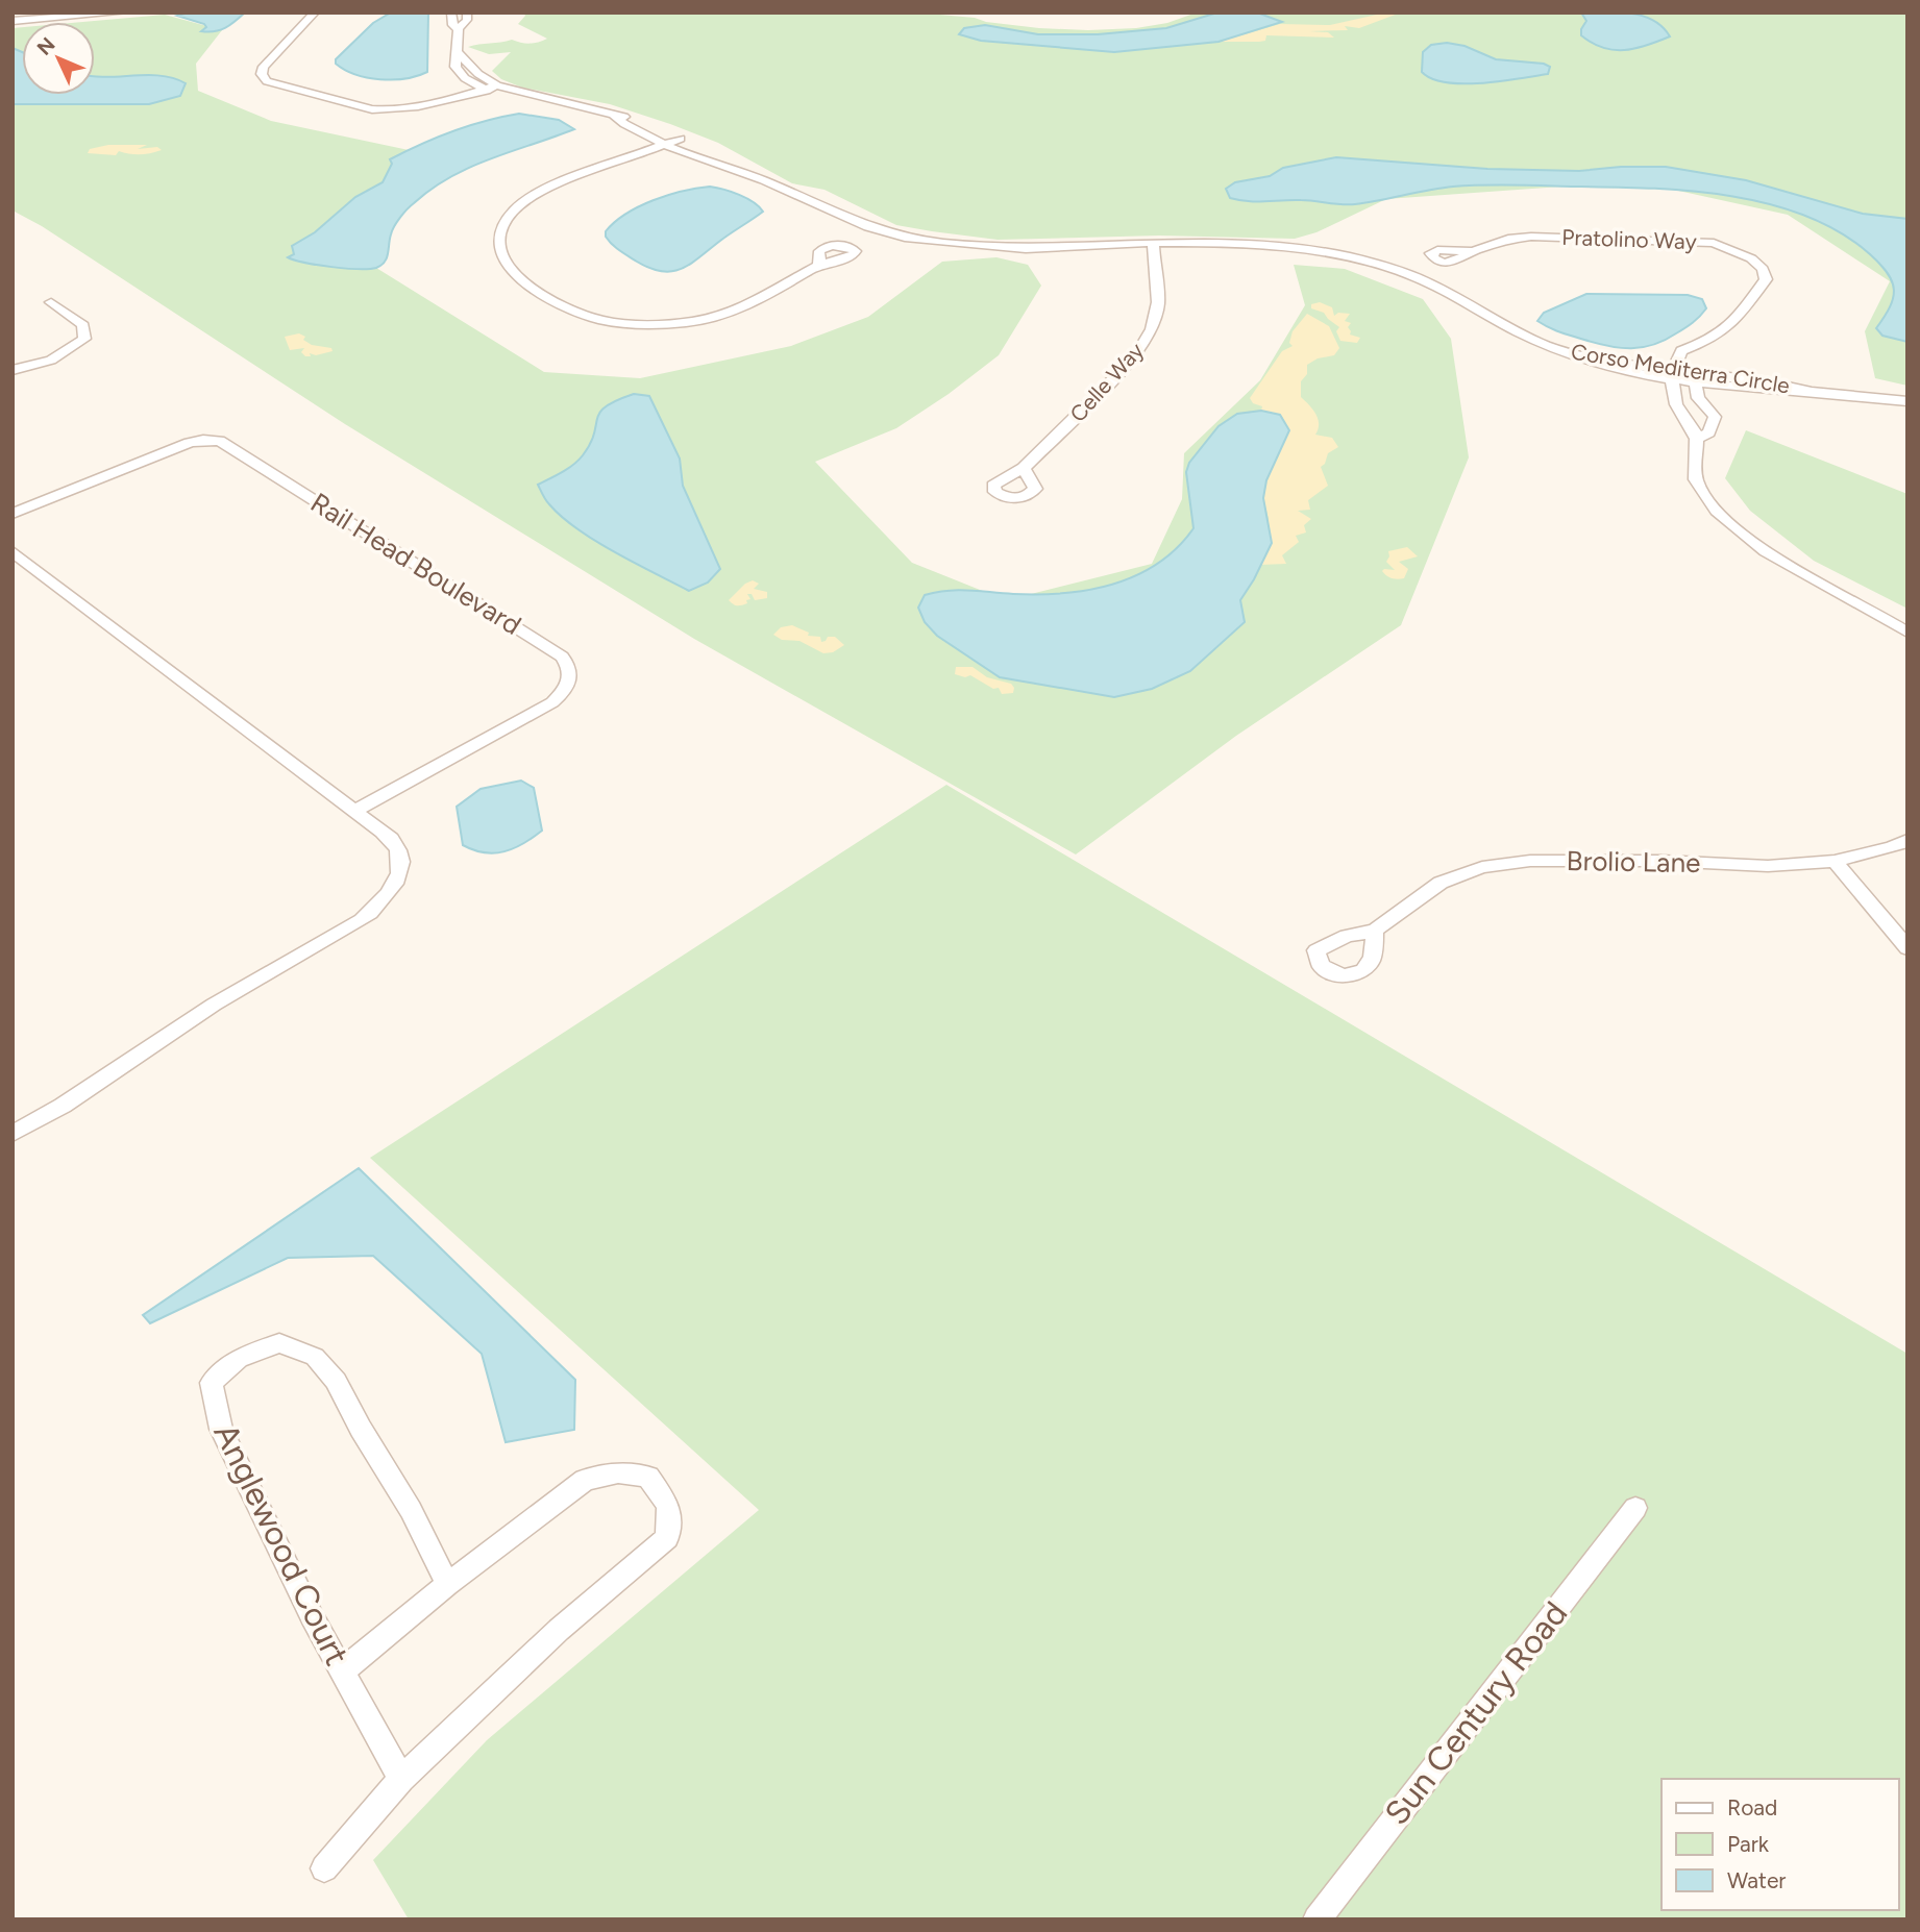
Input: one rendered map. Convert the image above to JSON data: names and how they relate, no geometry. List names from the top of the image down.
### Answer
{
  "streets": {
    "street": [
      "Pratolino Way",
      "Corso Mediterra Circle",
      "Celle Way",
      "Rail Head Boulevard",
      "Brolio Lane",
      "Anglewood Court",
      "Sun Century Road"
    ]
  },
  "crossings": [
    ["Pratolino Way", "Corso Mediterra Circle"],
    ["Corso Mediterra Circle", "Celle Way"]
  ],
  "legend": ["Road", "Park", "Water"],
  "north": "top left"
}
